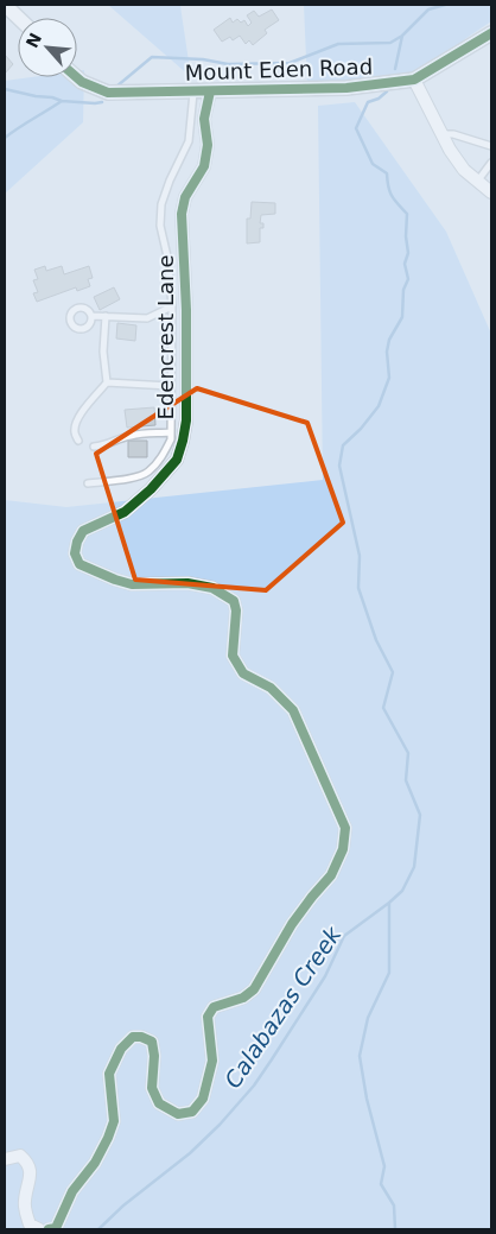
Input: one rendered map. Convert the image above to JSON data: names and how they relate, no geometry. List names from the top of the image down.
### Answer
{
  "streets": {
    "street": ["Mount Eden Road", "Edencrest Lane"]
  },
  "crossings": [
    ["Mount Eden Road", "Edencrest Lane"]
  ],
  "water": ["Calabazas Creek"],
  "north": "top left"
}
